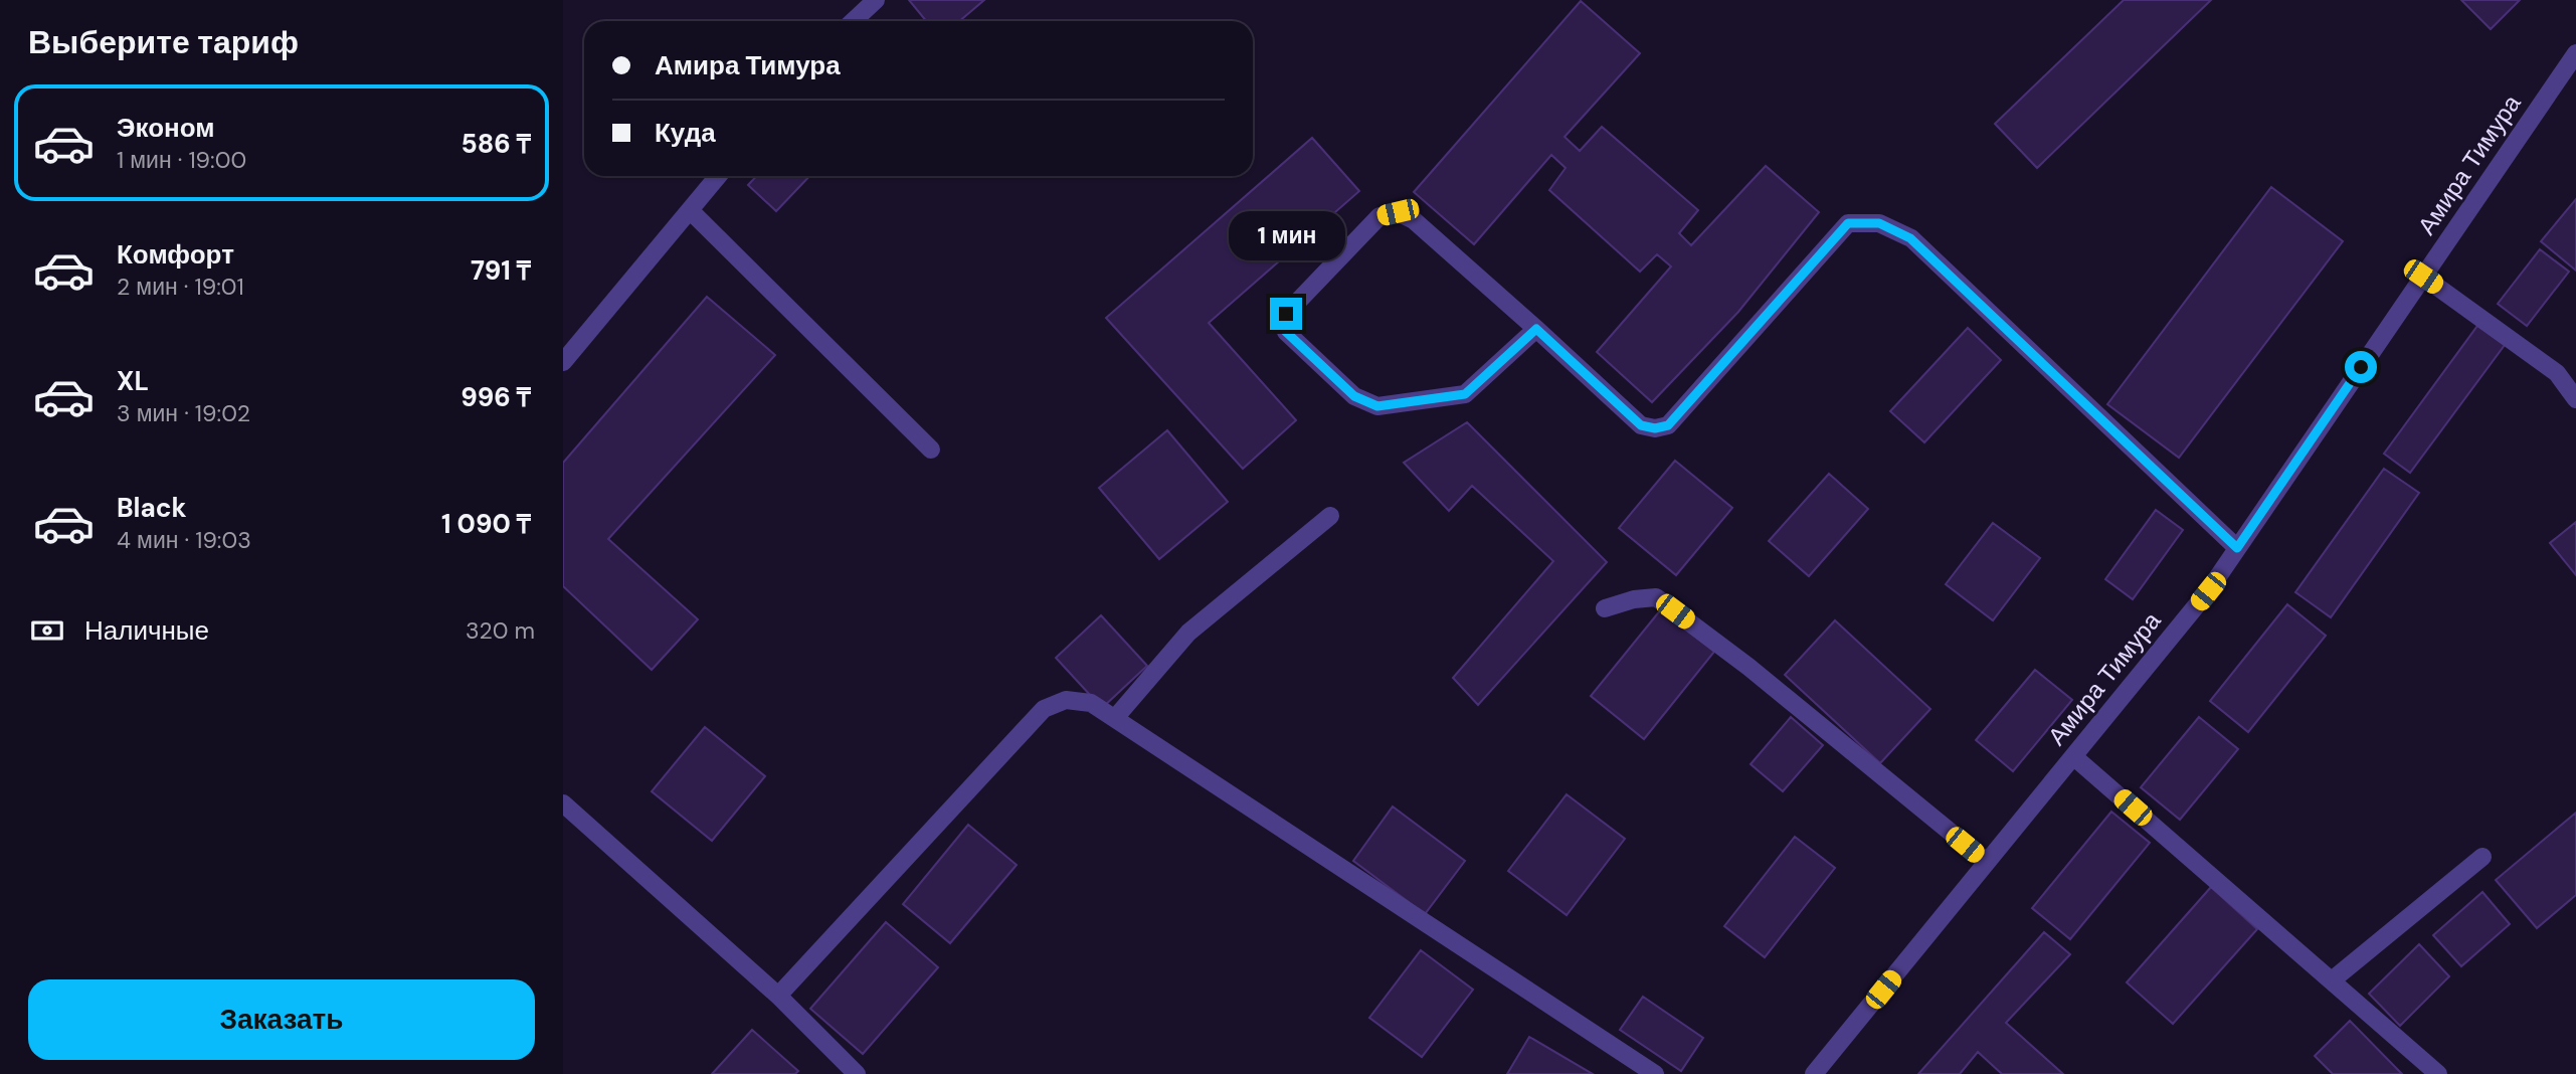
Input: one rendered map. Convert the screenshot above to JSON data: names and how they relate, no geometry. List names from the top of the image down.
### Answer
{
  "streets": {
    "street": ["Амира Тимура"]
  },
  "page": {
    "heading": "Выберите тариф",
    "banner": ["Амира Тимура", "Куда"],
    "list": [
      {
        "name": "Эконом",
        "note": "1 мин · 19:00",
        "value": "586 ₸"
      },
      {
        "name": "Комфорт",
        "note": "2 мин · 19:01",
        "value": "791 ₸"
      },
      {
        "name": "XL",
        "note": "3 мин · 19:02",
        "value": "996 ₸"
      },
      {
        "name": "Black",
        "note": "4 мин · 19:03",
        "value": "1 090 ₸"
      }
    ],
    "bubble": "1 мин",
    "pay": ["Наличные", "320 m"],
    "buttons": "Заказать"
  }
}
